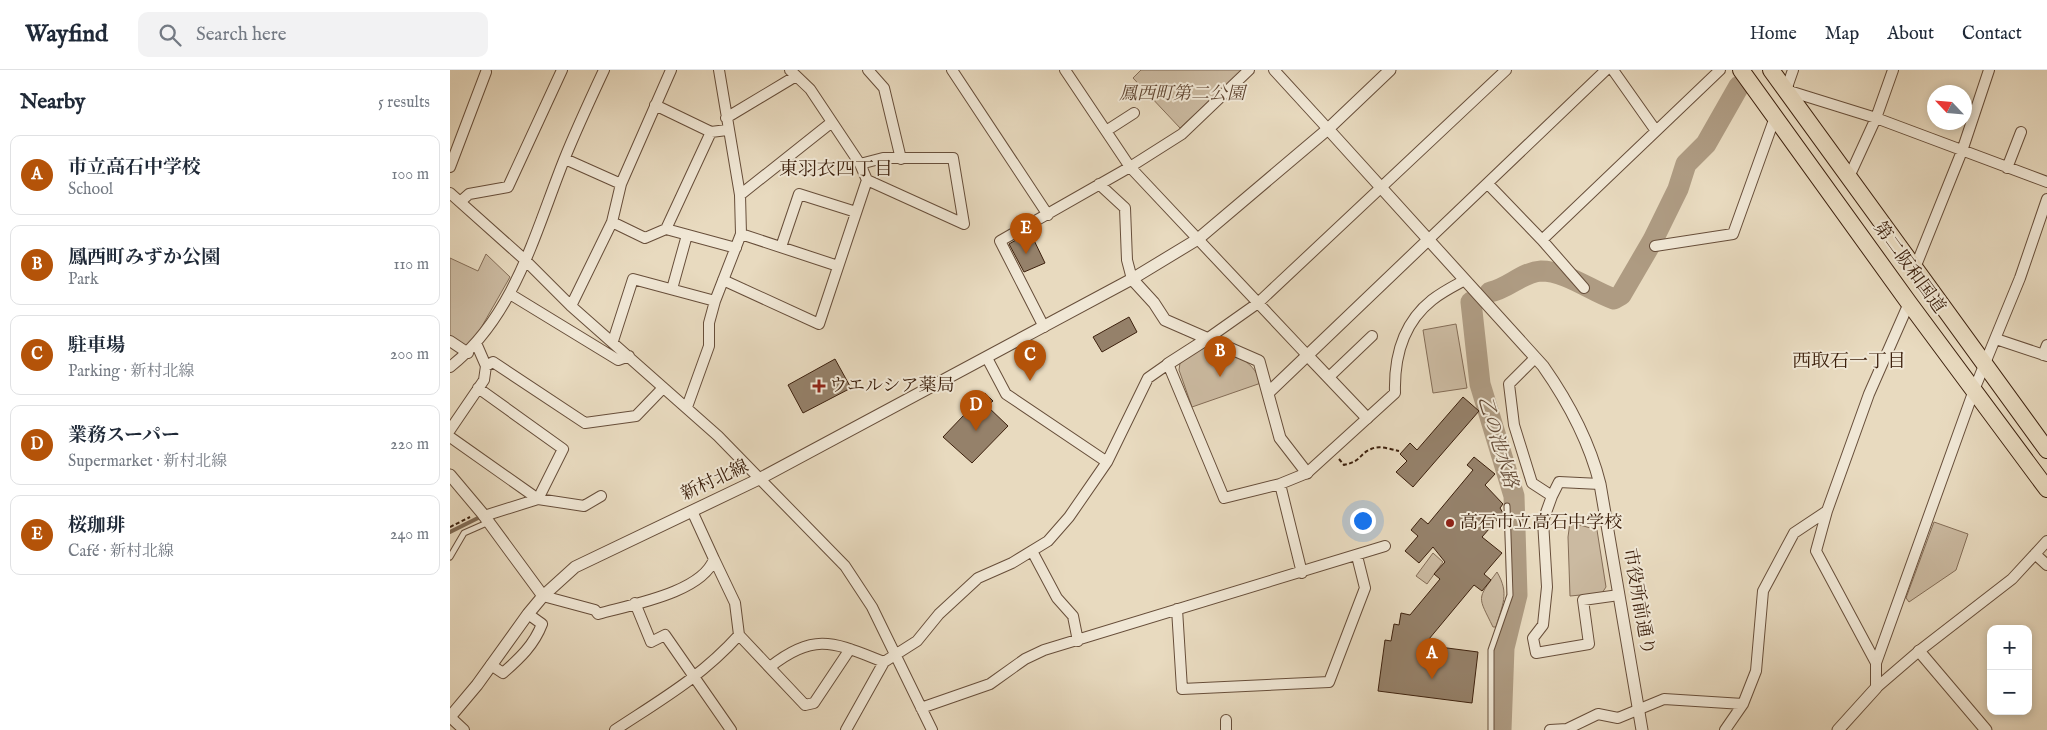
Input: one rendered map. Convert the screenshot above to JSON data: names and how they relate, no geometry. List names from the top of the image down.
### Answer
{
  "streets": {
    "highway": ["第二阪和国道"],
    "street": ["新村北線", "市役所前通り"]
  },
  "crossings": [
    ["新村北線", "市役所前通り"]
  ],
  "districts": ["東羽衣四丁目", "西取石一丁目"],
  "water": ["乙の池水路"],
  "parks": ["鳳西町第二公園"],
  "places": {
    "health": ["ウエルシア薬局"],
    "other": ["高石市立高石中学校"]
  },
  "north": "top left",
  "page": {
    "header": "Wayfind",
    "search": "Search here",
    "nav": [
      "Home",
      "Map",
      "About",
      "Contact"
    ],
    "heading": ["Nearby", "5 results"],
    "list": [
      {
        "mark": "A",
        "name": "市立高石中学校",
        "note": "School",
        "value": "100 m"
      },
      {
        "mark": "B",
        "name": "鳳西町みずか公園",
        "note": "Park",
        "value": "110 m"
      },
      {
        "mark": "C",
        "name": "駐車場",
        "note": "Parking · 新村北線",
        "value": "200 m"
      },
      {
        "mark": "D",
        "name": "業務スーパー",
        "note": "Supermarket · 新村北線",
        "value": "220 m"
      },
      {
        "mark": "E",
        "name": "桜珈琲",
        "note": "Café · 新村北線",
        "value": "240 m"
      }
    ],
    "pins": [
      "E",
      "B",
      "C",
      "D",
      "A"
    ],
    "map_buttons": ["+", "−"]
  }
}
